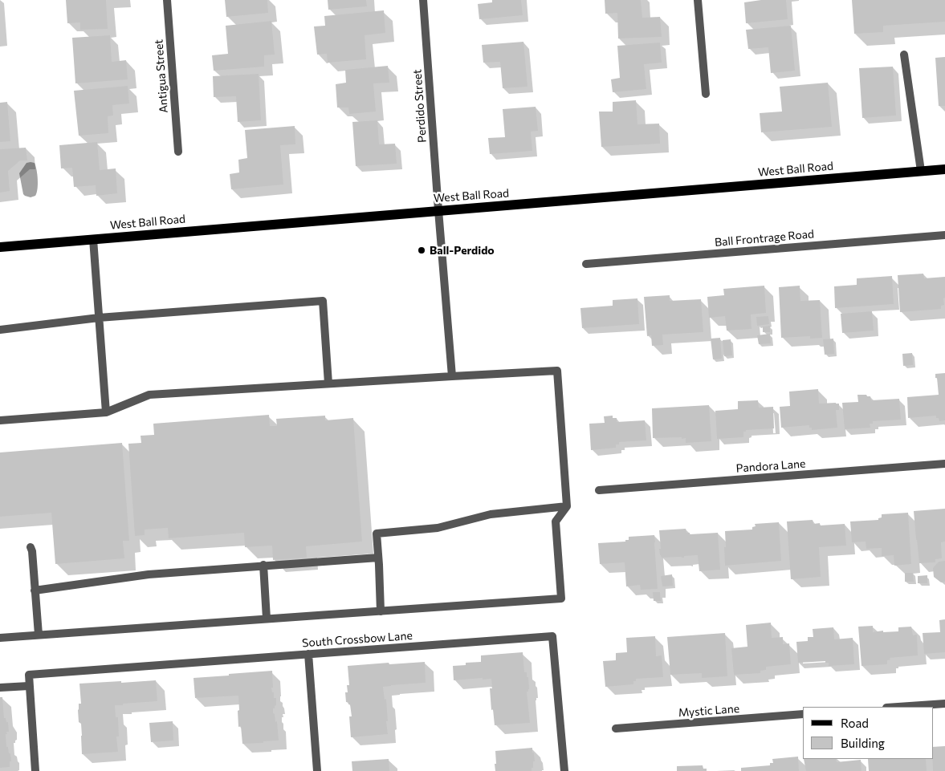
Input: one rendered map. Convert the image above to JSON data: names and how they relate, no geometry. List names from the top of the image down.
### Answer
{
  "streets": {
    "main road": ["West Ball Road"],
    "street": [
      "Antigua Street",
      "Perdido Street",
      "Ball Frontrage Road",
      "Pandora Lane",
      "South Crossbow Lane",
      "Mystic Lane"
    ]
  },
  "crossings": [
    ["Perdido Street", "West Ball Road"]
  ],
  "places": ["Ball-Perdido"],
  "legend": ["Road", "Building"]
}
